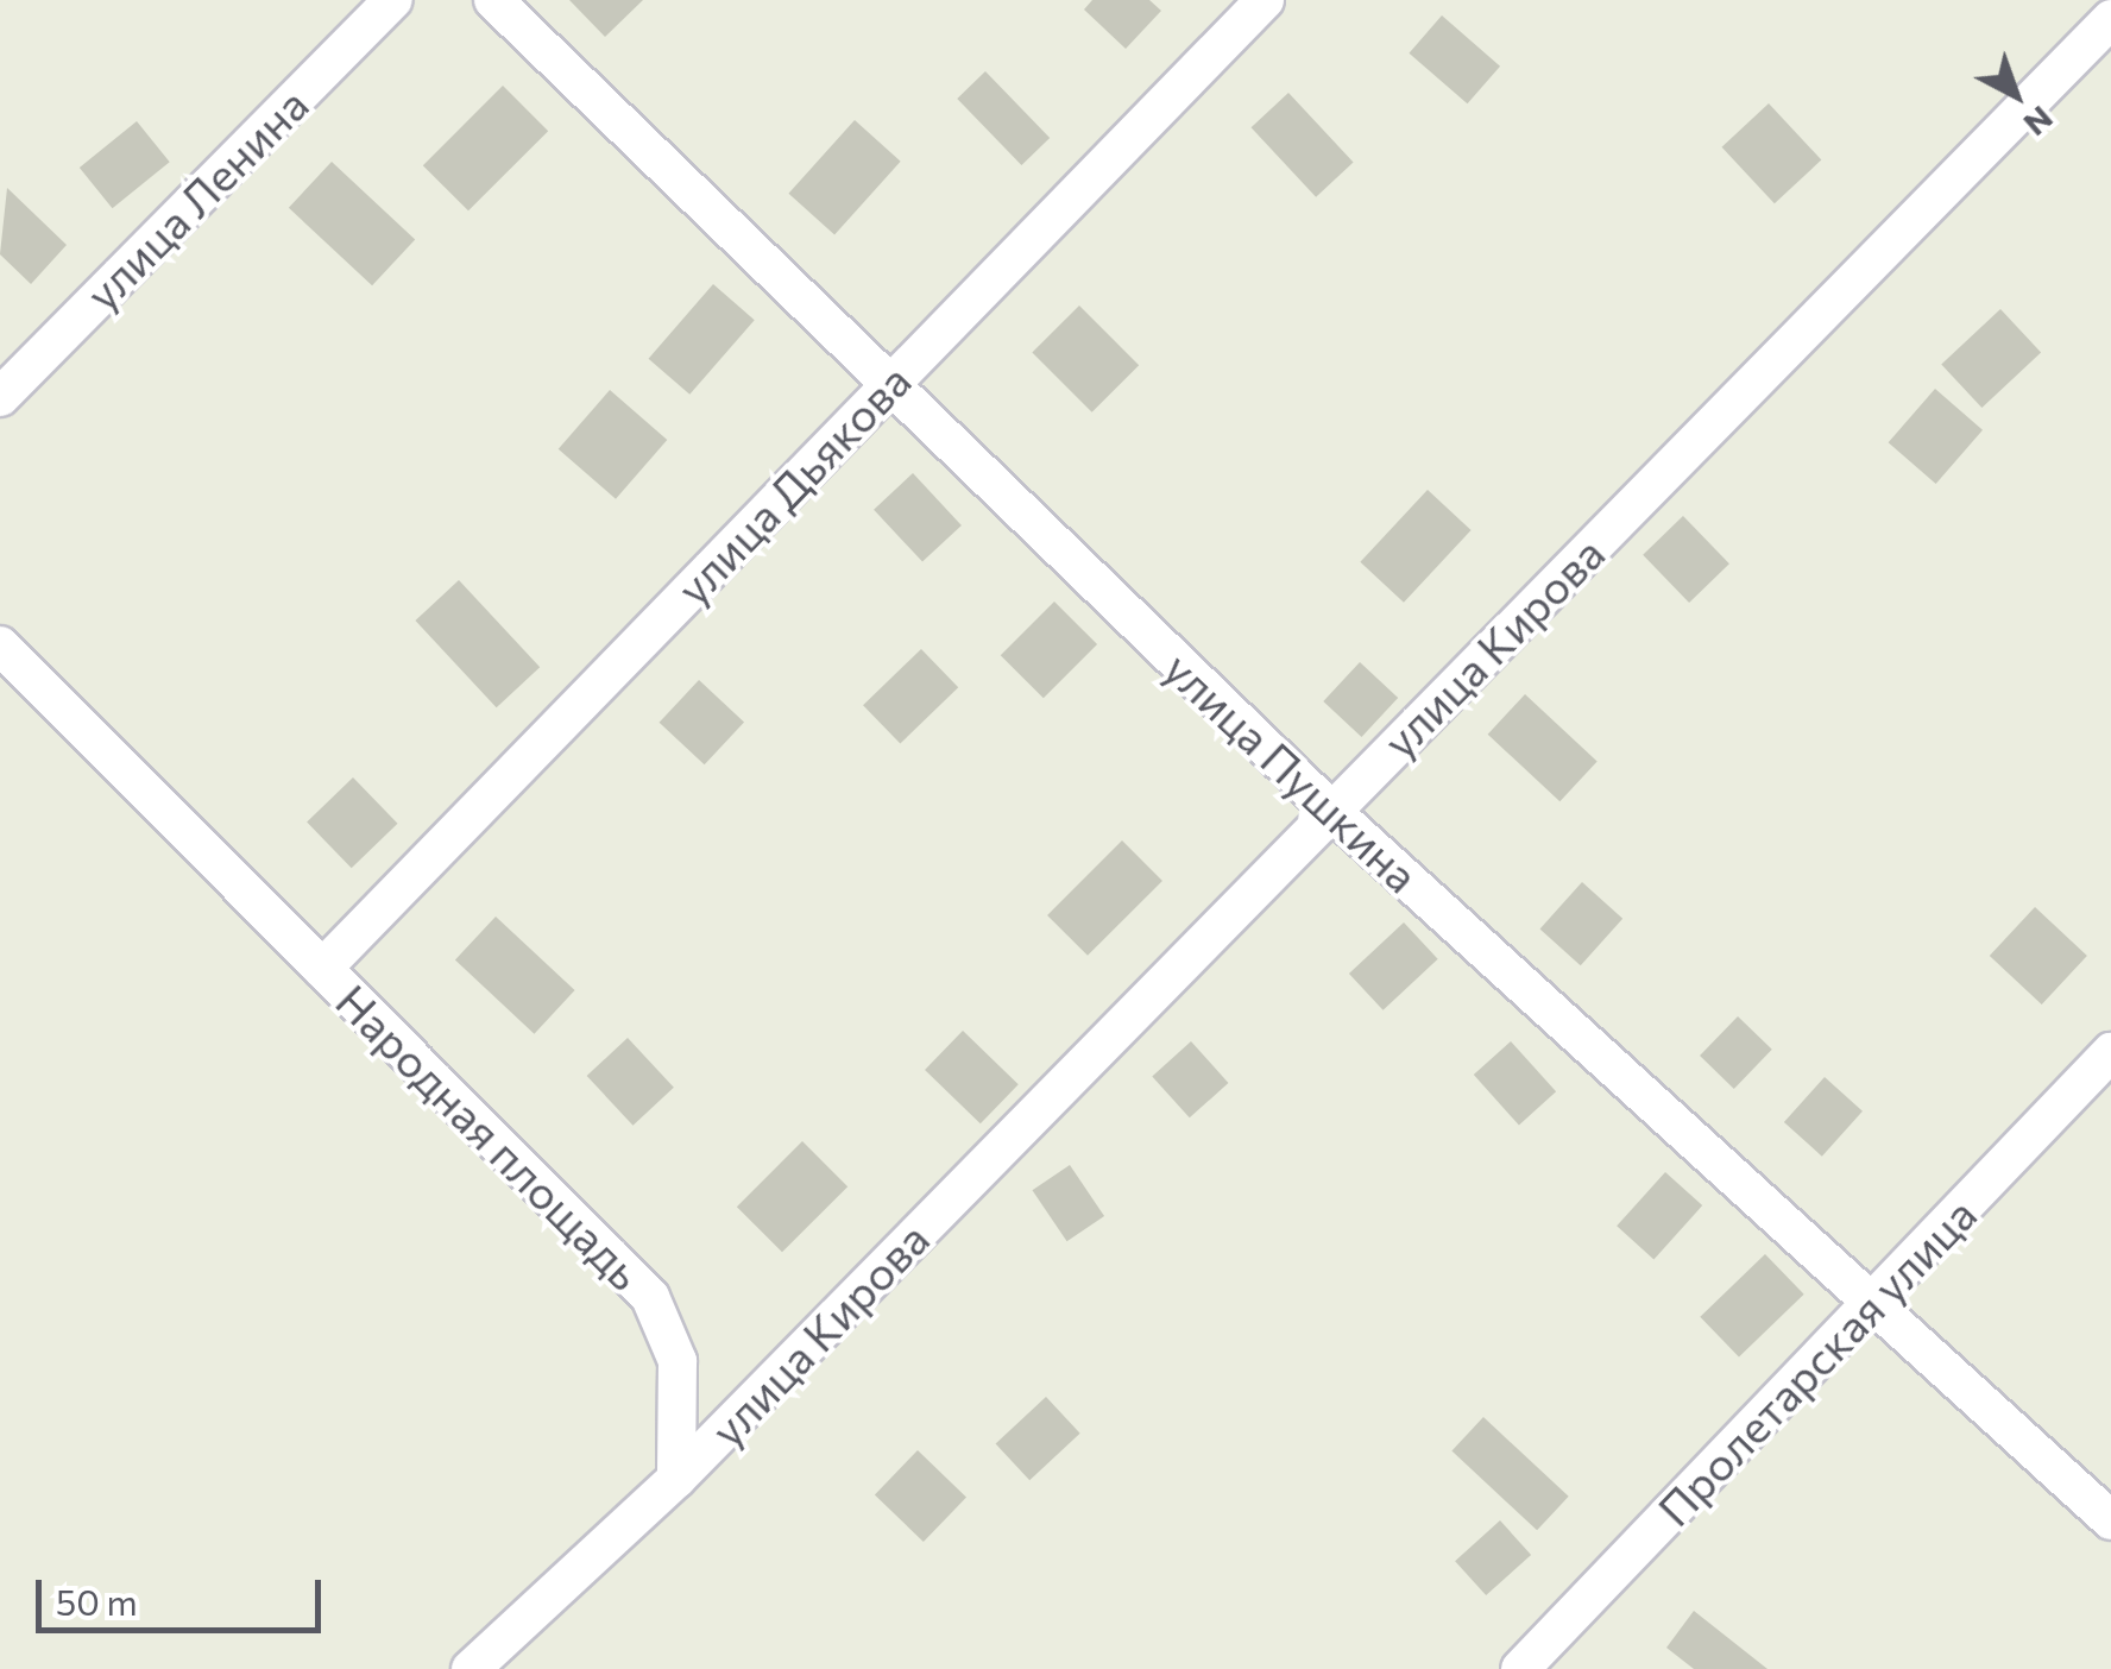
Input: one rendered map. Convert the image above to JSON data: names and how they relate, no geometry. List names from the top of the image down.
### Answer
{
  "streets": {
    "street": [
      "улица Ленина",
      "улица Дьякова",
      "улица Кирова",
      "улица Пушкина",
      "Народная площадь",
      "Пролетарская улица"
    ]
  },
  "crossings": [
    ["улица Дьякова", "улица Пушкина"],
    ["улица Дьякова", "Народная площадь"],
    ["улица Кирова", "улица Пушкина"],
    ["улица Кирова", "Народная площадь"],
    ["улица Пушкина", "Пролетарская улица"]
  ],
  "scale_bar": "50 m",
  "north": "bottom right"
}
